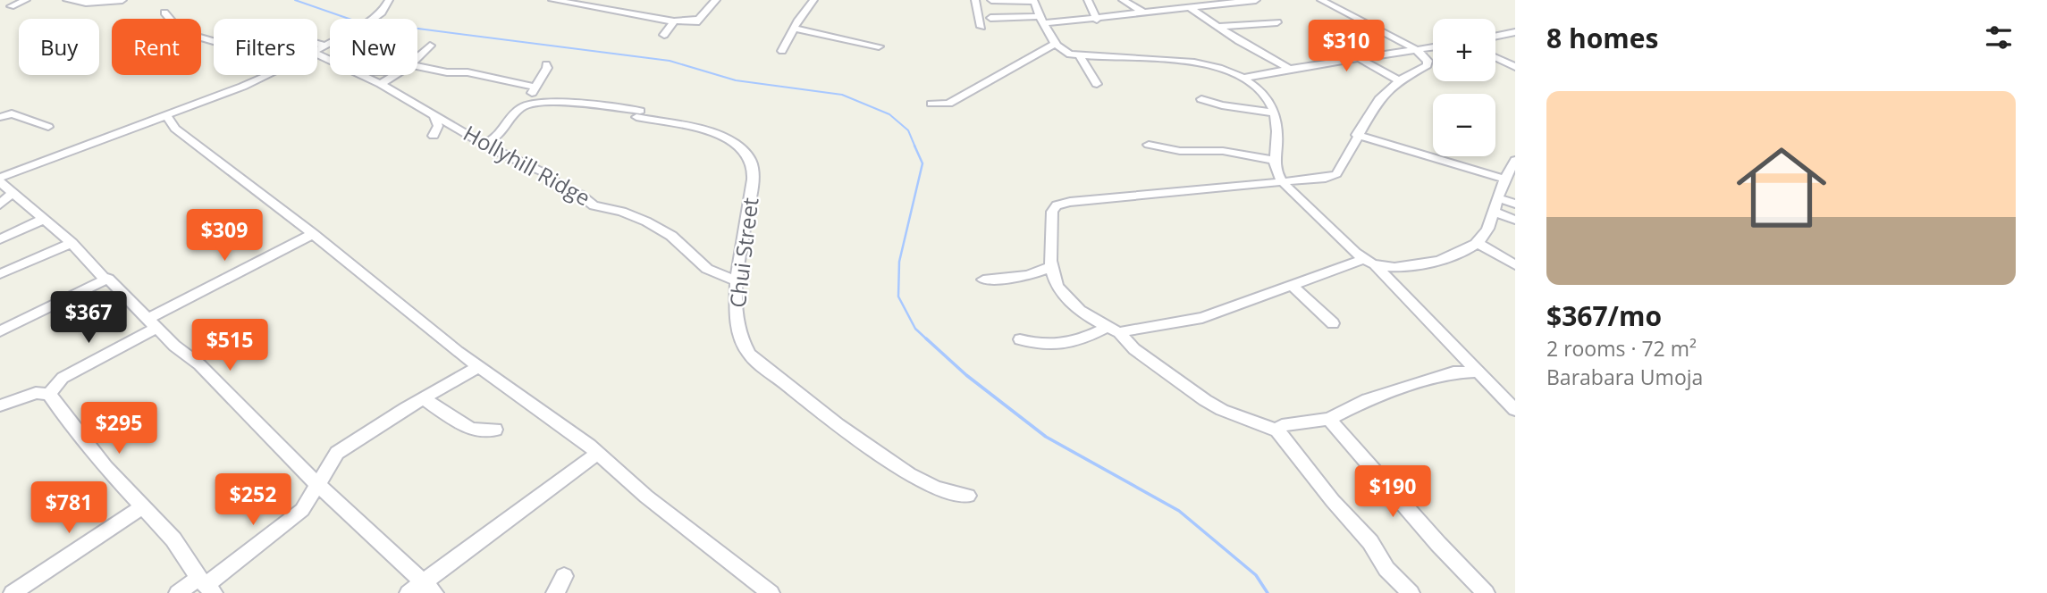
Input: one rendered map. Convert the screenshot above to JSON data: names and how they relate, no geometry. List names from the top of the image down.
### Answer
{
  "streets": {
    "street": ["Hollyhill Ridge", "Chui Street"]
  },
  "crossings": [
    ["Hollyhill Ridge", "Chui Street"]
  ],
  "page": {
    "heading": "8 homes",
    "map_buttons": ["+", "−"],
    "chip": [
      "Buy",
      "Rent",
      "Filters",
      "New"
    ],
    "price": [
      "$310",
      "$309",
      "$367",
      "$515",
      "$295",
      "$190",
      "$252",
      "$781"
    ],
    "list": [
      {
        "name": "$367/mo",
        "note": "2 rooms · 72 m² · Barabara Umoja"
      }
    ]
  }
}
